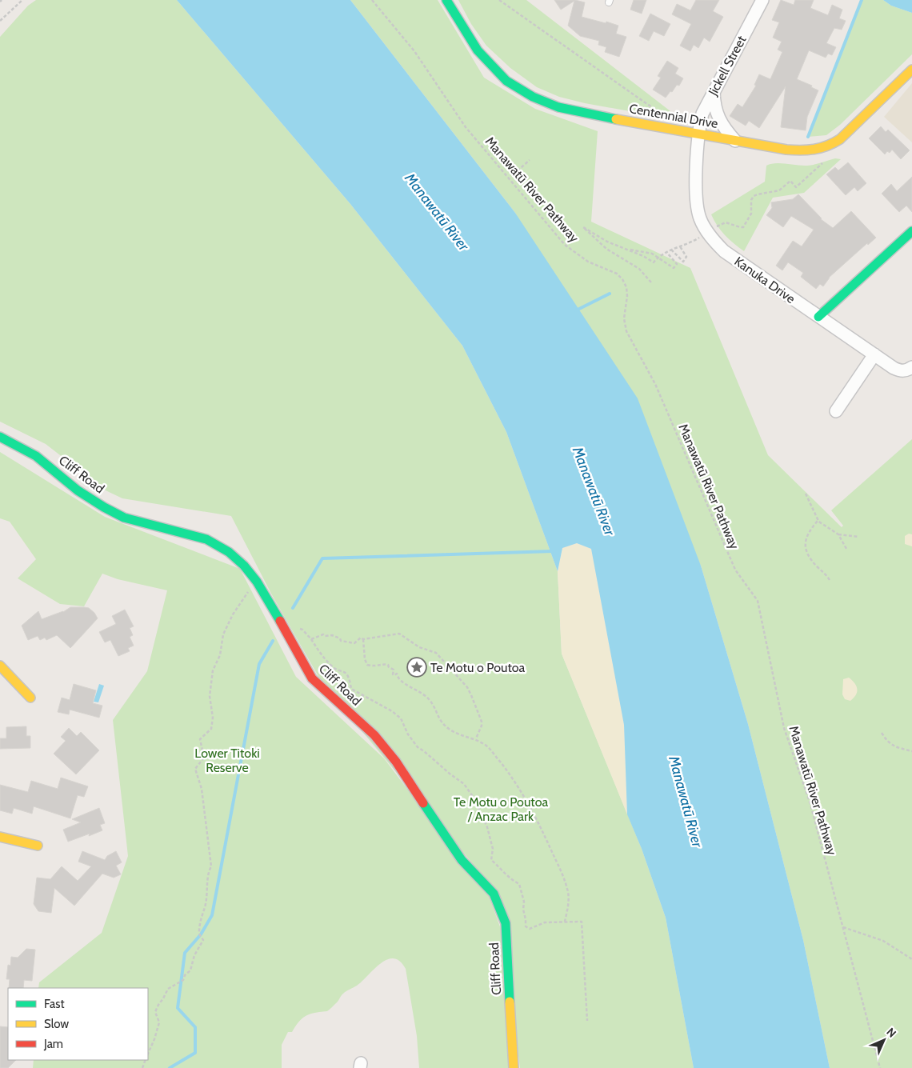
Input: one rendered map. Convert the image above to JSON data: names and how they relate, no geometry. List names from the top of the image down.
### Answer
{
  "streets": {
    "street": [
      "Jickell Street",
      "Centennial Drive",
      "Kanuka Drive",
      "Cliff Road"
    ],
    "path": ["Manawatū River Pathway"]
  },
  "crossings": [
    ["Jickell Street", "Centennial Drive"],
    ["Jickell Street", "Kanuka Drive"],
    ["Centennial Drive", "Kanuka Drive"]
  ],
  "water": ["Manawatū River"],
  "parks": ["Lower Titoki Reserve", "Te Motu o Poutoa / Anzac Park"],
  "places": {
    "place": ["Te Motu o Poutoa"]
  },
  "legend": ["Fast", "Slow", "Jam"],
  "north": "top right"
}
